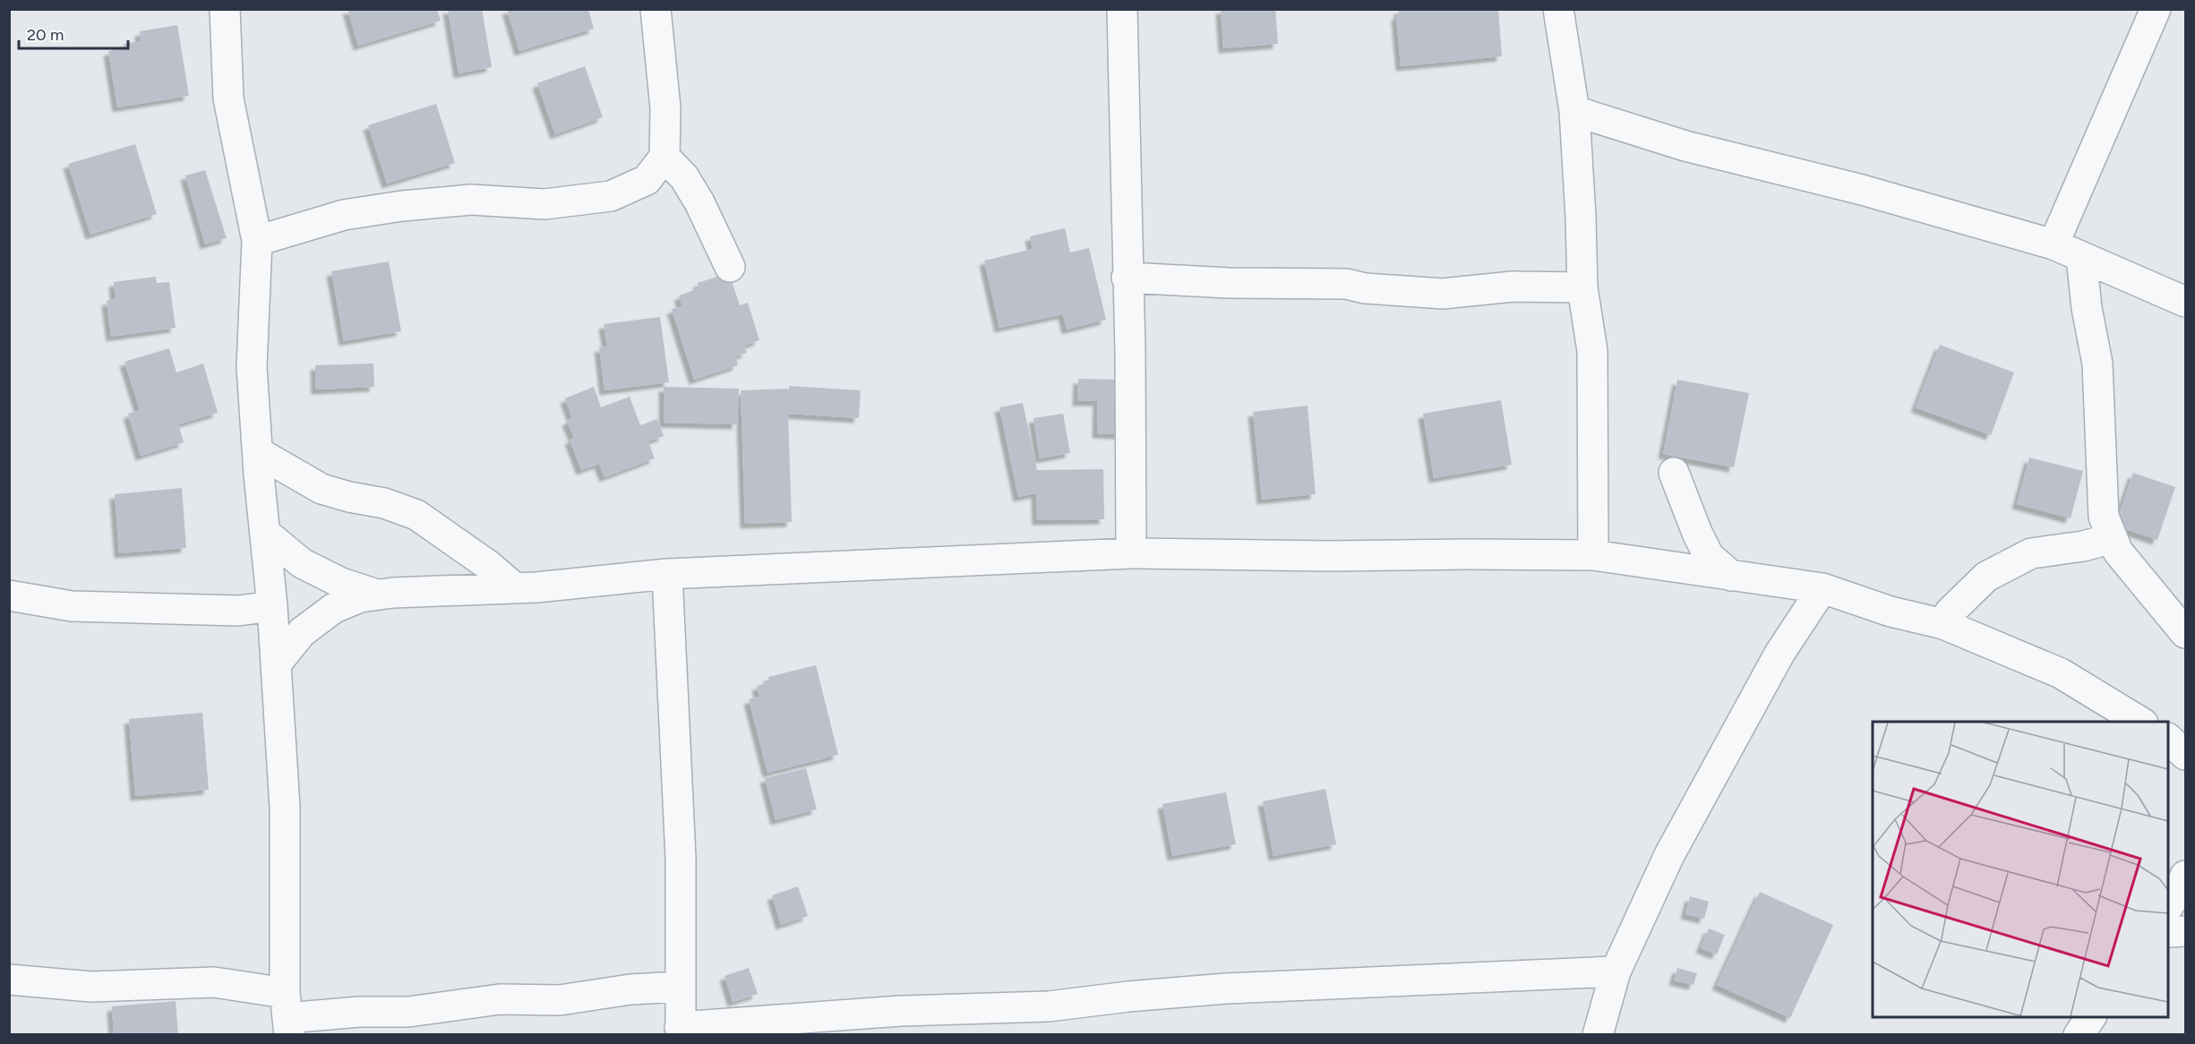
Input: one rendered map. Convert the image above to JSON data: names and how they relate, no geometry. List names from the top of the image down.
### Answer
{
  "scale_bar": "20 m"
}
